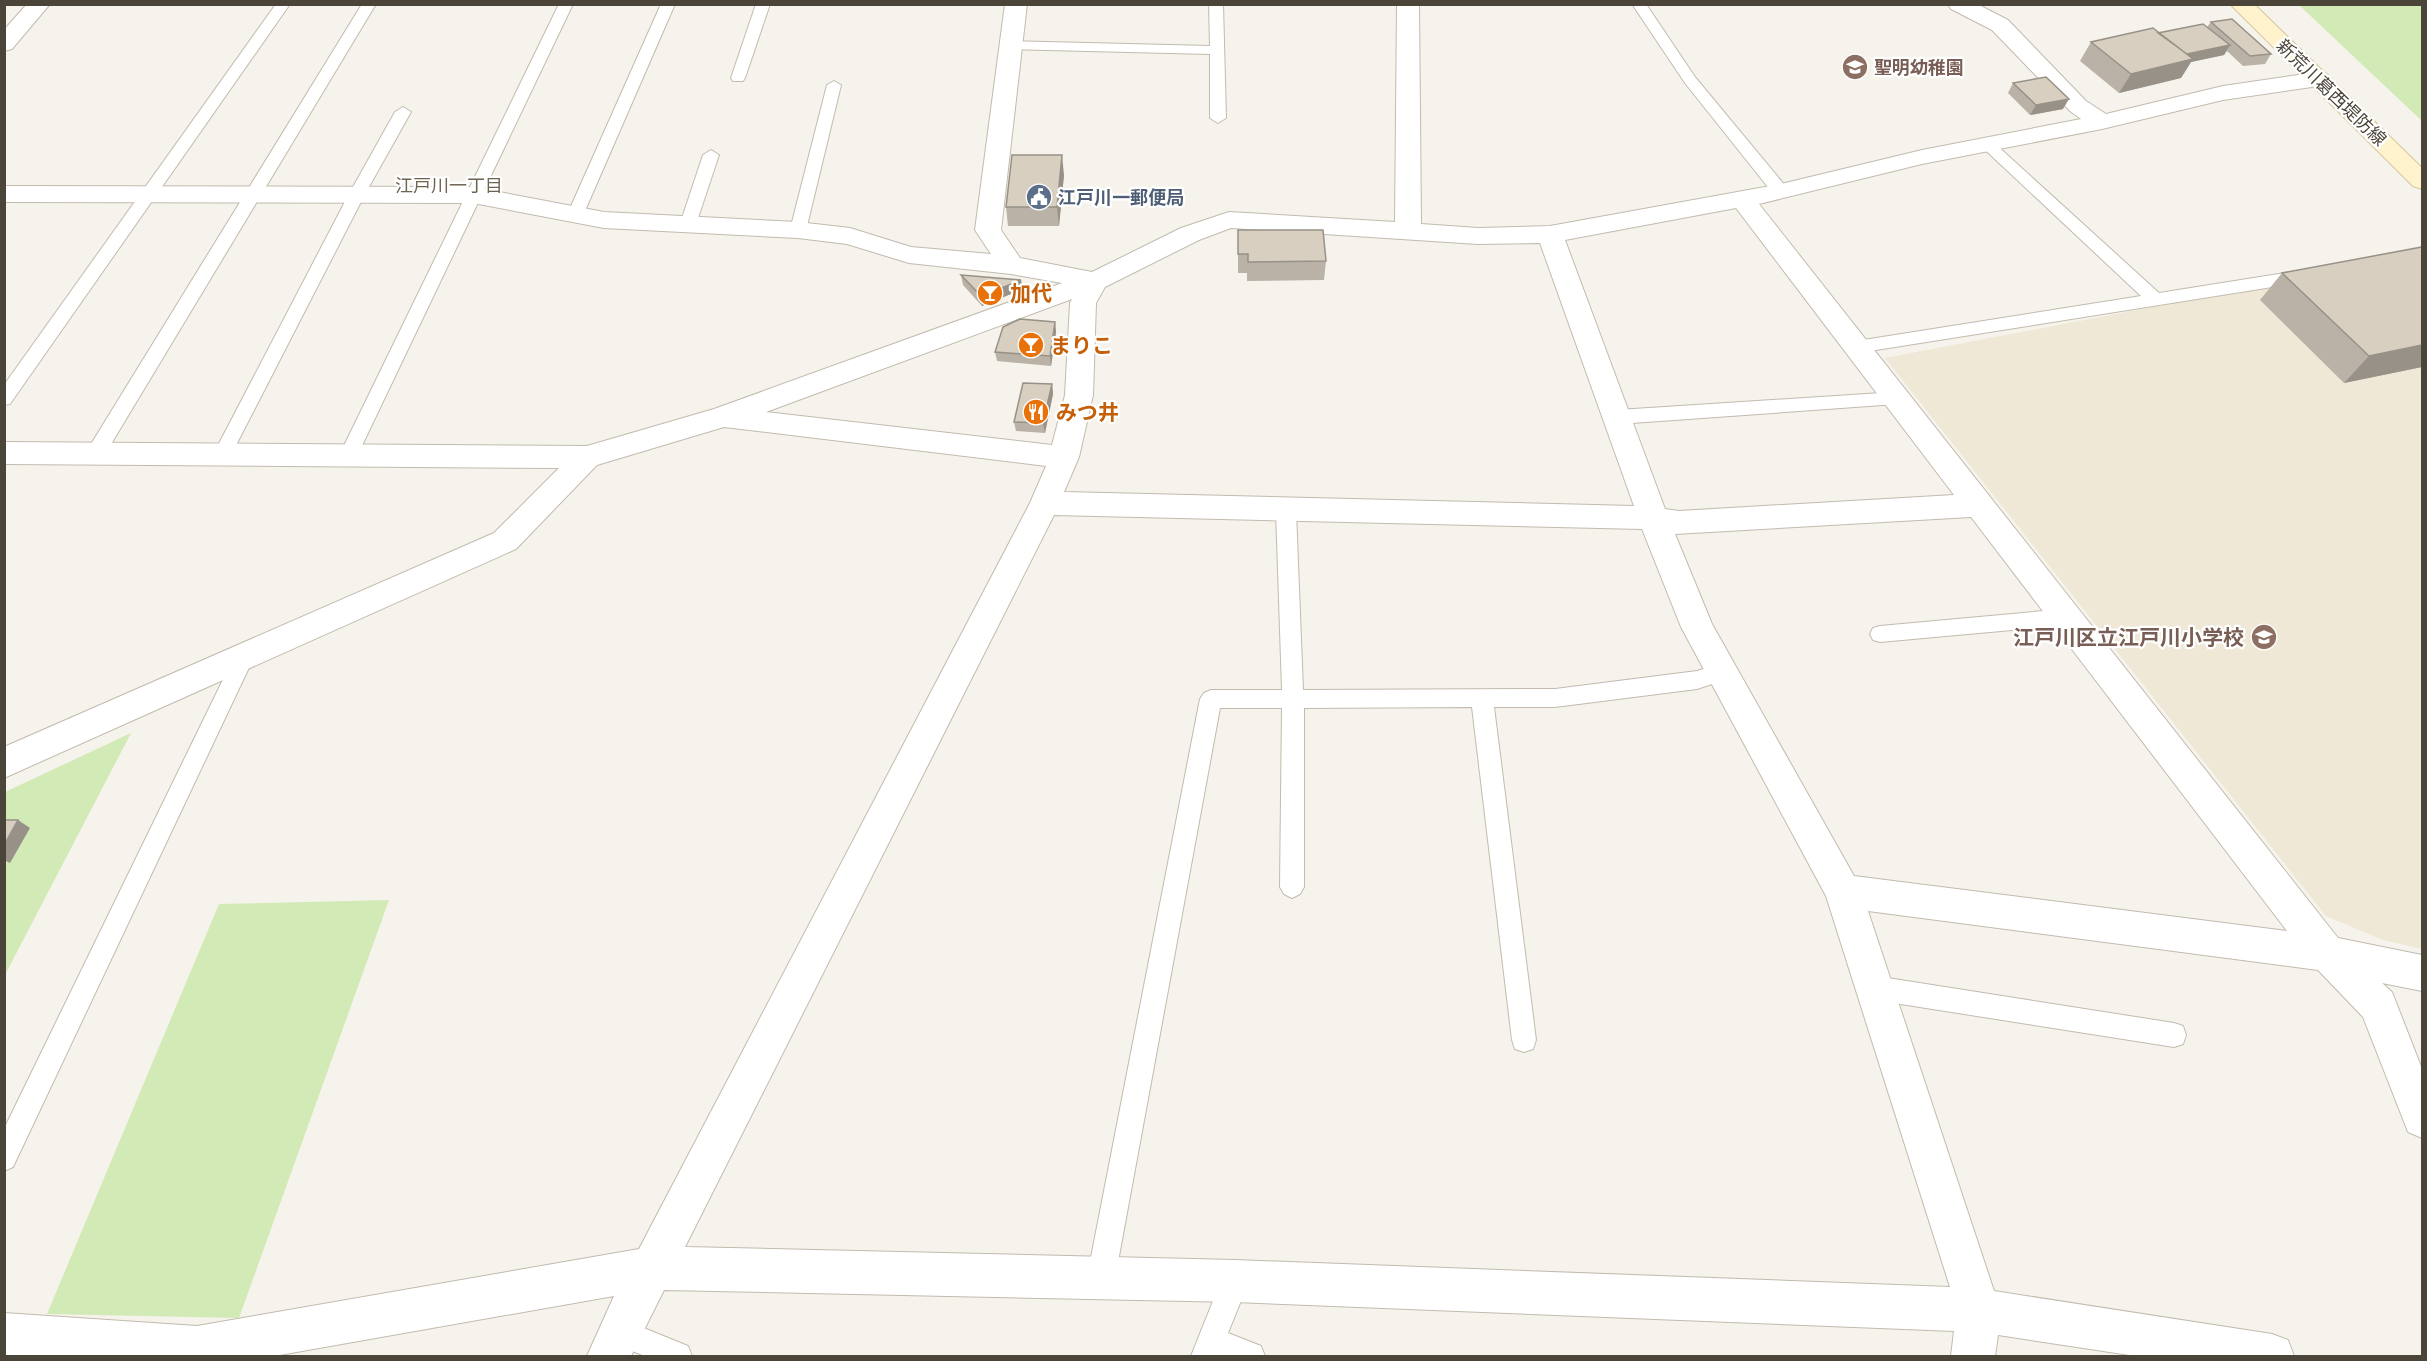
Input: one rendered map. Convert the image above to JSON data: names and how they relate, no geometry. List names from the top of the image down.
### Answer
{
  "streets": {
    "main road": ["新荒川葛西堤防線"]
  },
  "districts": ["江戸川一丁目"],
  "places": {
    "school or university": ["聖明幼稚園", "江戸川区立江戸川小学校"],
    "public building": ["江戸川一郵便局"],
    "bar": ["加代", "まりこ"],
    "restaurant": ["みつ井"]
  }
}
